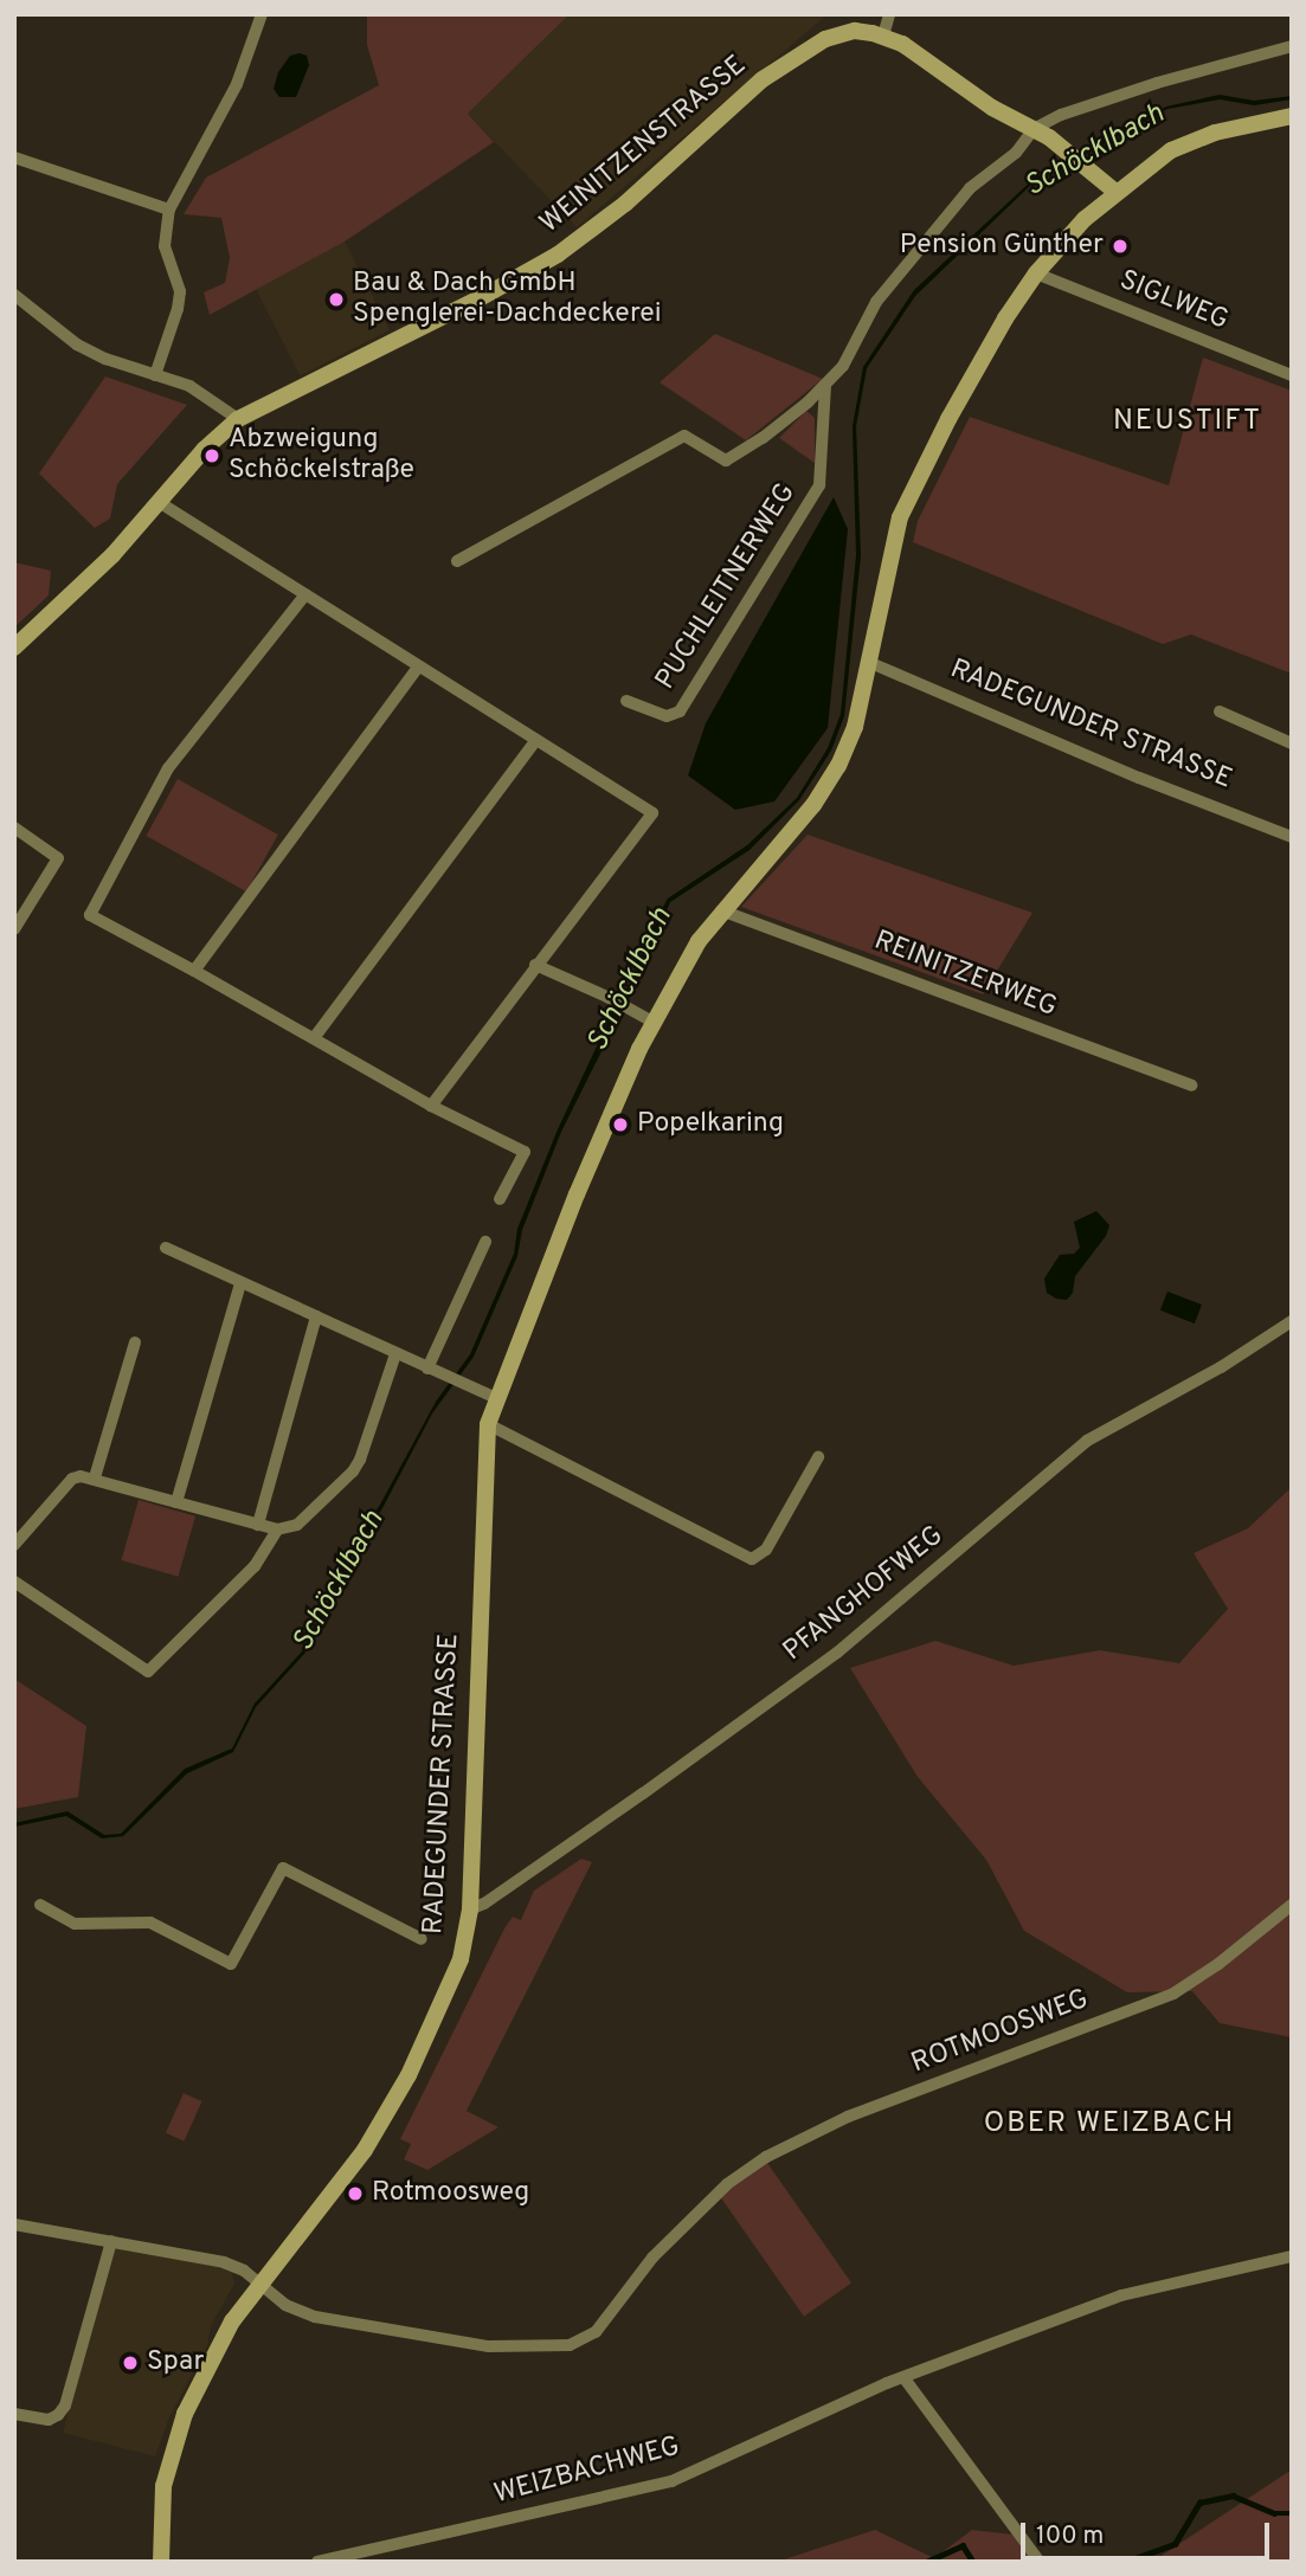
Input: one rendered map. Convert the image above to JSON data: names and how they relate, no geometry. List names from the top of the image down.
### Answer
{
  "streets": {
    "main road": ["WEINITZENSTRASSE", "RADEGUNDER STRASSE"],
    "street": [
      "SIGLWEG",
      "PUCHLEITNERWEG",
      "REINITZERWEG",
      "PFANGHOFWEG",
      "ROTMOOSWEG",
      "WEIZBACHWEG"
    ]
  },
  "crossings": [
    ["WEINITZENSTRASSE", "RADEGUNDER STRASSE"],
    ["SIGLWEG", "RADEGUNDER STRASSE"],
    ["RADEGUNDER STRASSE", "REINITZERWEG"],
    ["RADEGUNDER STRASSE", "PFANGHOFWEG"],
    ["RADEGUNDER STRASSE", "ROTMOOSWEG"]
  ],
  "districts": ["NEUSTIFT", "OBER WEIZBACH"],
  "water": ["Schöcklbach"],
  "places": [
    "Pension Günther",
    "Bau & Dach GmbH Spenglerei-Dachdeckerei",
    "Abzweigung Schöckelstraße",
    "Popelkaring",
    "Rotmoosweg",
    "Spar"
  ],
  "scale_bar": "100 m"
}
